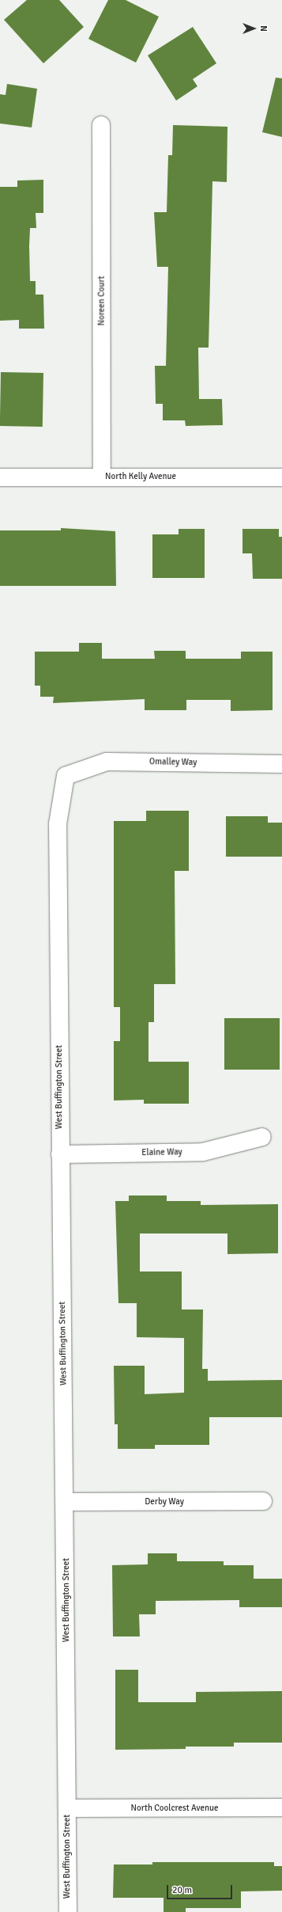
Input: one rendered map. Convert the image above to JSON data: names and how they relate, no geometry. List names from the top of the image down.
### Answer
{
  "streets": {
    "street": [
      "Noreen Court",
      "North Kelly Avenue",
      "Omalley Way",
      "West Buffington Street",
      "Elaine Way",
      "Derby Way",
      "North Coolcrest Avenue"
    ]
  },
  "crossings": [
    ["Noreen Court", "North Kelly Avenue"],
    ["Omalley Way", "West Buffington Street"],
    ["West Buffington Street", "Elaine Way"],
    ["West Buffington Street", "Derby Way"],
    ["West Buffington Street", "North Coolcrest Avenue"]
  ],
  "scale_bar": "20 m",
  "north": "right"
}
